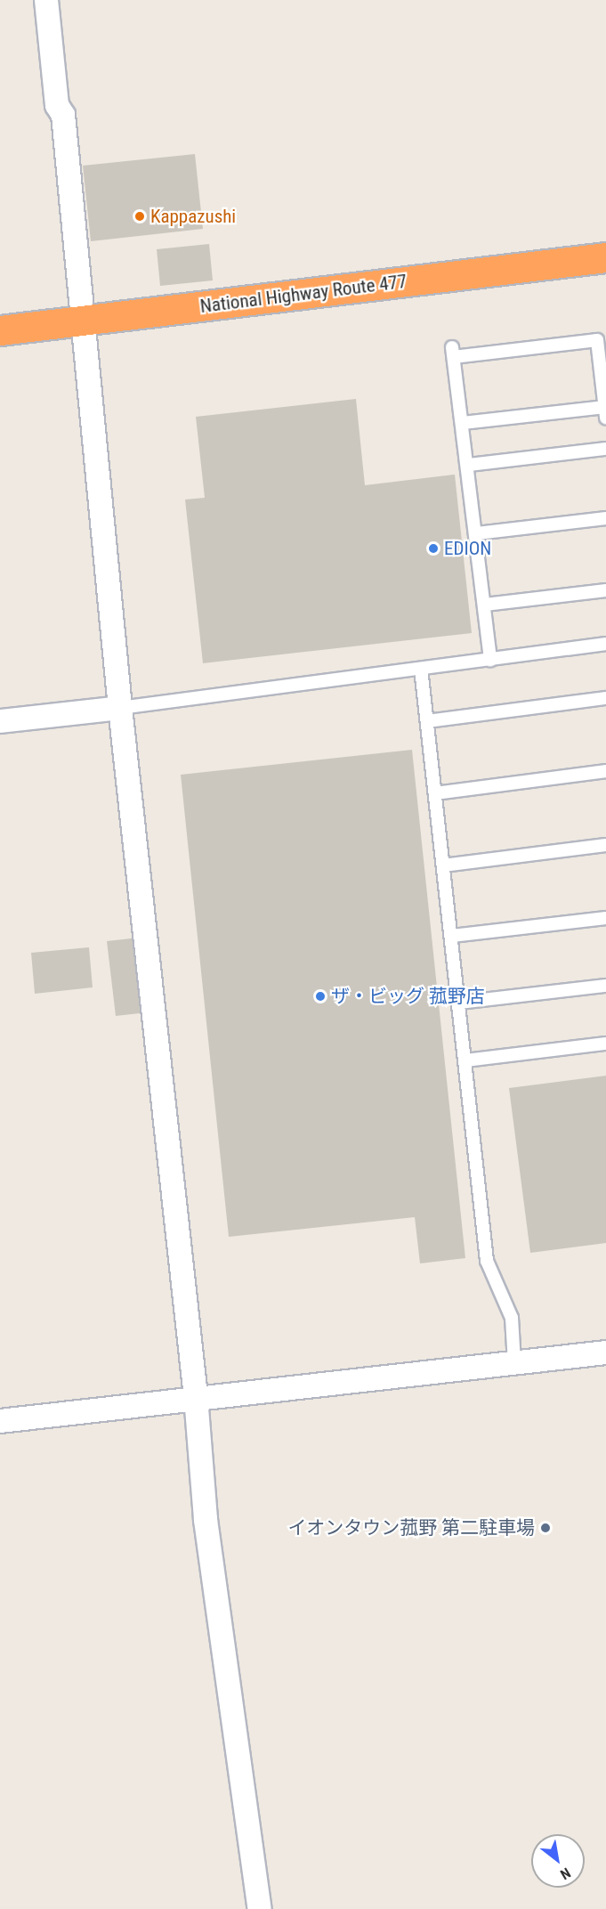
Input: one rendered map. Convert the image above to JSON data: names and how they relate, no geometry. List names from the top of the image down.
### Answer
{
  "streets": {
    "highway": ["National Highway Route 477"]
  },
  "places": [
    "Kappazushi",
    "EDION",
    "ザ・ビッグ 菰野店",
    "イオンタウン菰野 第二駐車場"
  ],
  "north": "bottom right"
}
